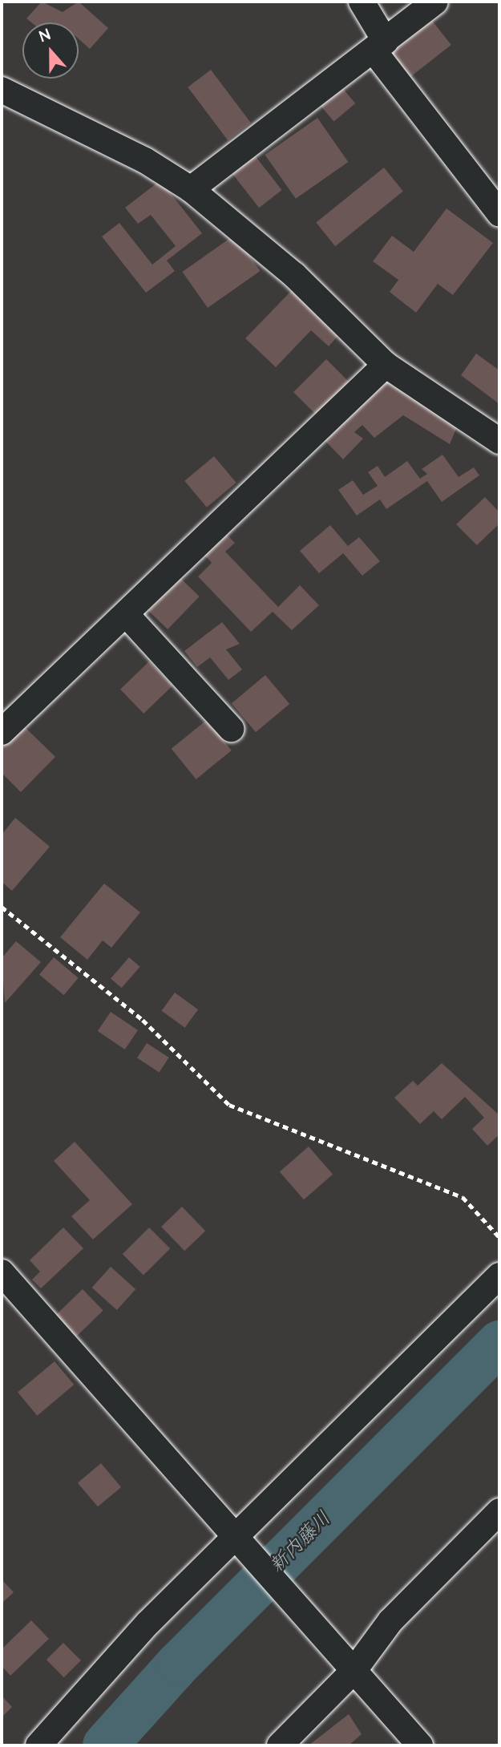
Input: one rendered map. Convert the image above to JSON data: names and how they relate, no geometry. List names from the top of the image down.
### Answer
{
  "water": ["新内藤川"],
  "north": "top"
}
